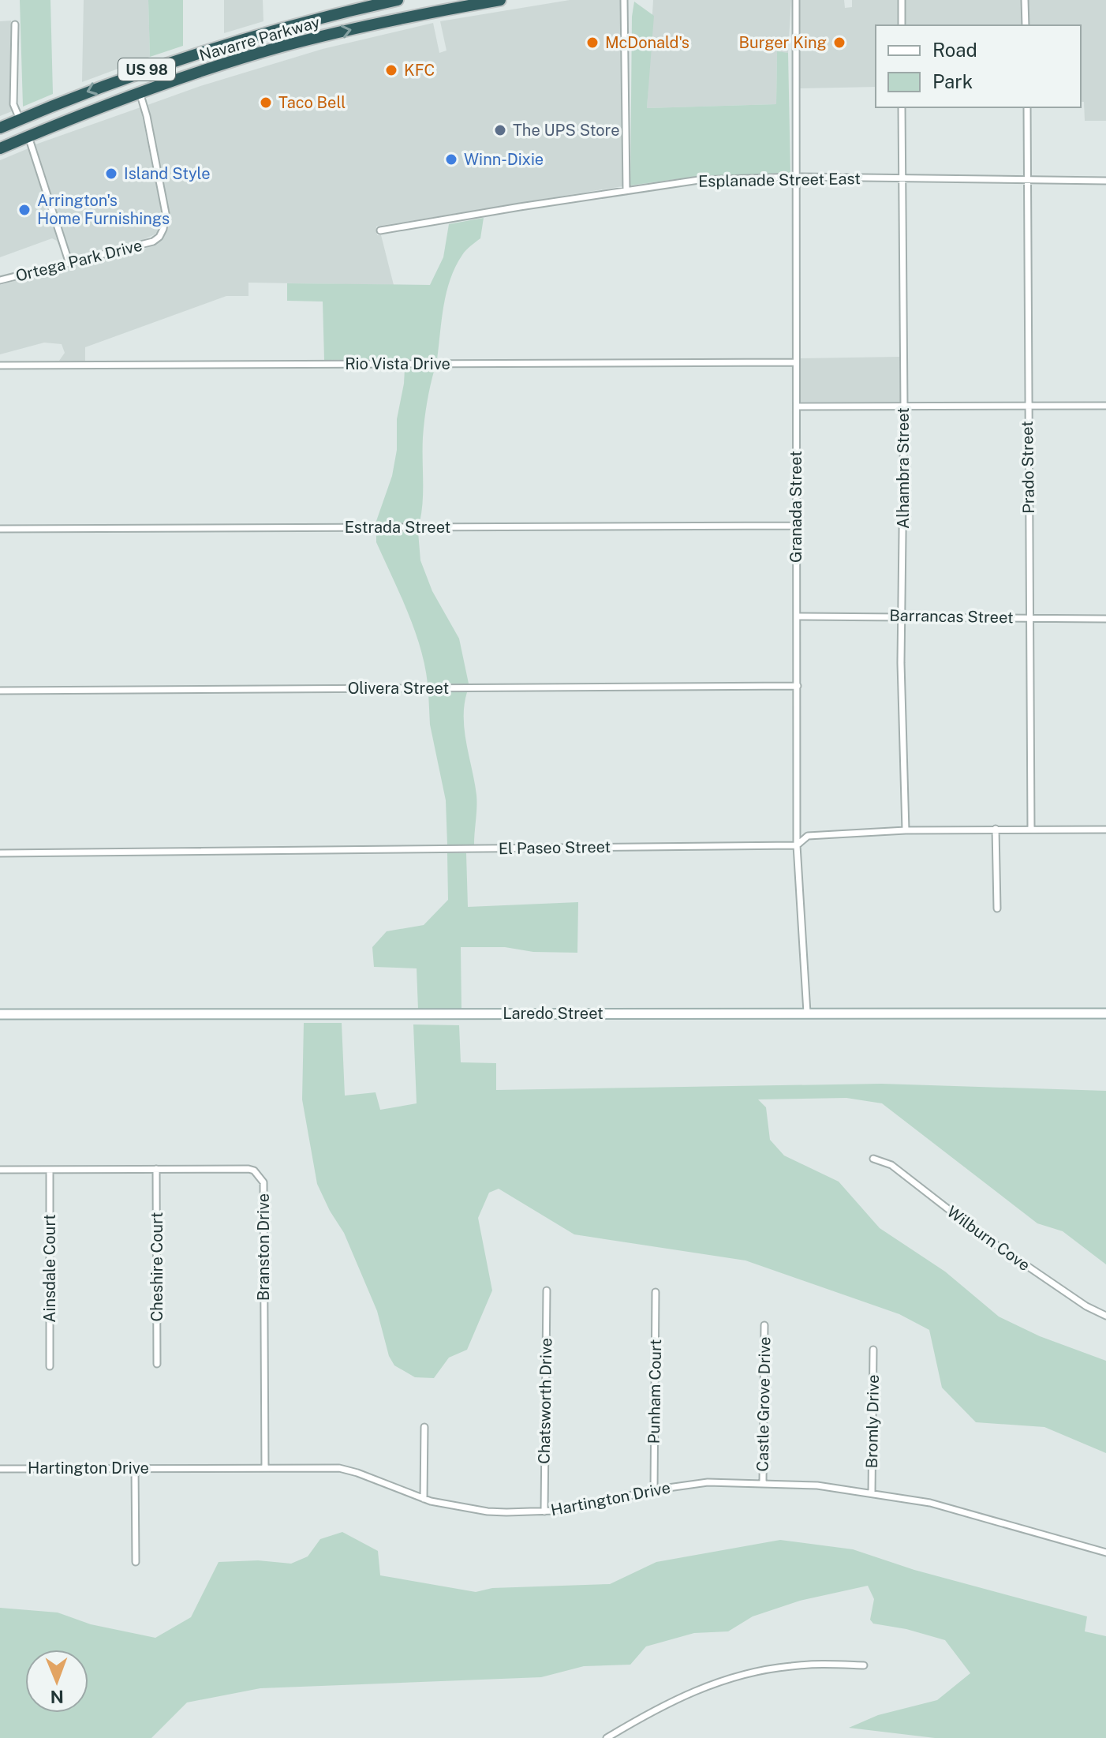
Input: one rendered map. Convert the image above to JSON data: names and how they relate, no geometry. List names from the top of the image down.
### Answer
{
  "streets": {
    "highway": ["Navarre Parkway", "US 98"],
    "street": [
      "Esplanade Street East",
      "Ortega Park Drive",
      "Rio Vista Drive",
      "Prado Street",
      "Alhambra Street",
      "Granada Street",
      "Estrada Street",
      "Barrancas Street",
      "Olivera Street",
      "El Paseo Street",
      "Laredo Street",
      "Wilburn Cove",
      "Branston Drive",
      "Cheshire Court",
      "Ainsdale Court",
      "Punham Court",
      "Chatsworth Drive",
      "Castle Grove Drive",
      "Bromly Drive",
      "Hartington Drive"
    ]
  },
  "crossings": [
    ["Navarre Parkway", "Ortega Park Drive"],
    ["Esplanade Street East", "Prado Street"],
    ["Esplanade Street East", "Alhambra Street"],
    ["Esplanade Street East", "Granada Street"],
    ["Rio Vista Drive", "Granada Street"],
    ["Prado Street", "Barrancas Street"],
    ["Prado Street", "El Paseo Street"],
    ["Alhambra Street", "Barrancas Street"],
    ["Alhambra Street", "El Paseo Street"],
    ["Granada Street", "Estrada Street"],
    ["Granada Street", "Barrancas Street"],
    ["Granada Street", "Olivera Street"],
    ["Granada Street", "El Paseo Street"],
    ["Granada Street", "Laredo Street"],
    ["Branston Drive", "Cheshire Court"],
    ["Branston Drive", "Ainsdale Court"],
    ["Branston Drive", "Hartington Drive"],
    ["Punham Court", "Hartington Drive"],
    ["Chatsworth Drive", "Hartington Drive"],
    ["Castle Grove Drive", "Hartington Drive"],
    ["Bromly Drive", "Hartington Drive"]
  ],
  "places": [
    "McDonald's",
    "Burger King",
    "KFC",
    "Taco Bell",
    "The UPS Store",
    "Winn-Dixie",
    "Island Style",
    "Arrington's Home Furnishings"
  ],
  "legend": ["Road", "Park"],
  "north": "bottom"
}
